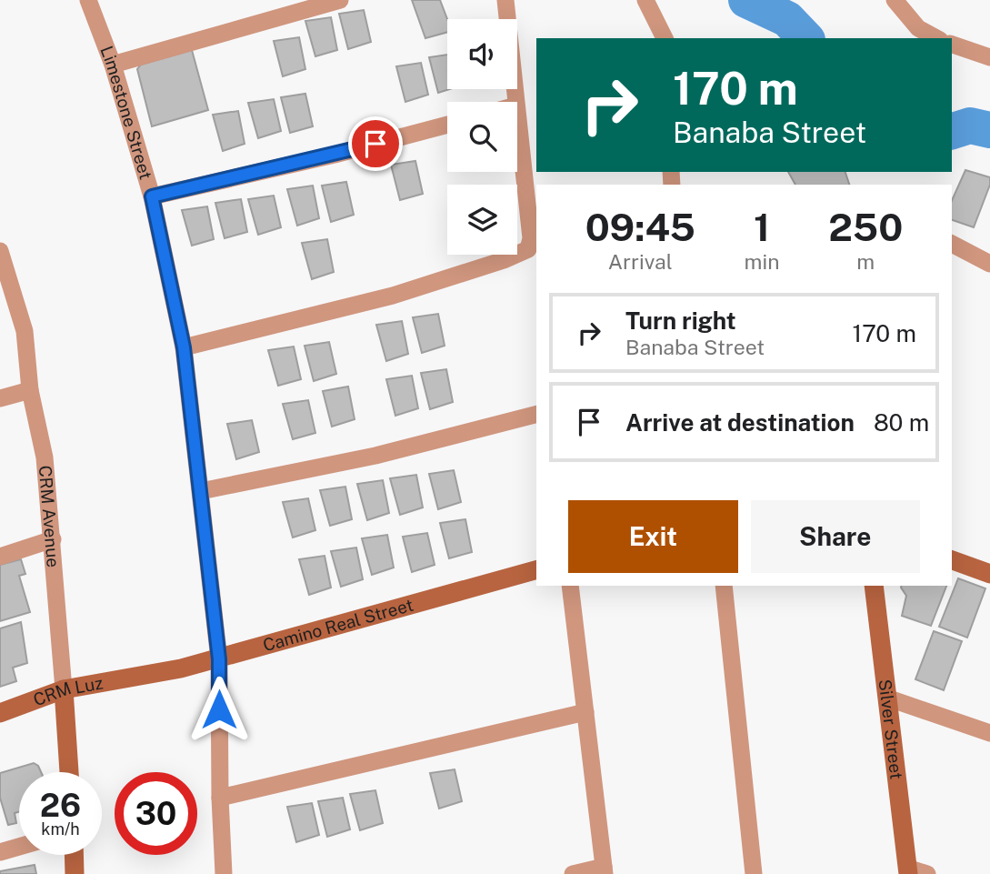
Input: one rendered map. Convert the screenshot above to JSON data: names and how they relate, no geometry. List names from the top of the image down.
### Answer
{
  "streets": {
    "street": [
      "Limestone Street",
      "CRM Avenue",
      "Camino Real Street",
      "CRM Luz",
      "Silver Street"
    ]
  },
  "crossings": [
    ["Limestone Street", "Camino Real Street"],
    ["CRM Avenue", "CRM Luz"],
    ["Camino Real Street", "CRM Luz"]
  ],
  "page": {
    "turn": ["170 m", "Banaba Street"],
    "eta": [
      "09:45",
      "Arrival",
      "1",
      "min",
      "250",
      "m"
    ],
    "list": [
      {
        "name": "Turn right",
        "note": "Banaba Street",
        "value": "170 m"
      },
      {
        "name": "Arrive at destination",
        "value": "80 m"
      }
    ],
    "buttons": ["Exit", "Share"],
    "speed": "26 km/h",
    "limit": "30"
  }
}
